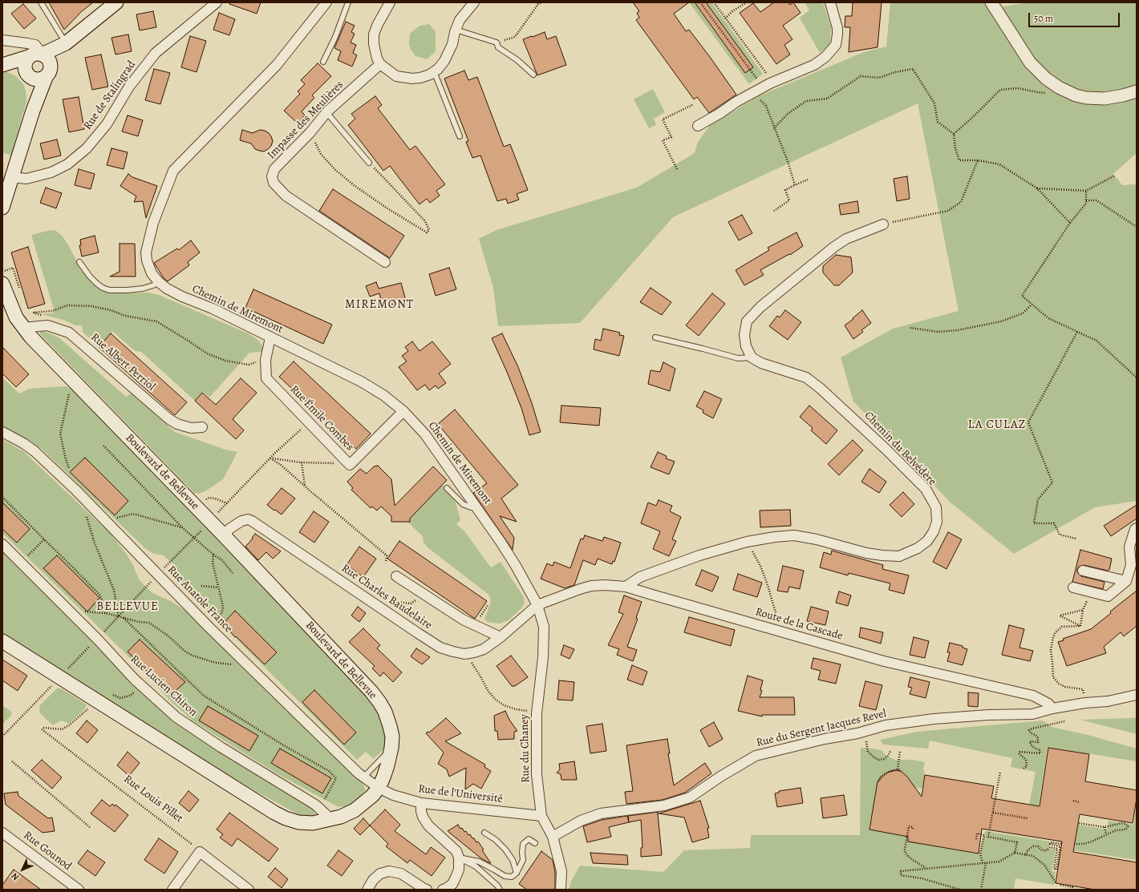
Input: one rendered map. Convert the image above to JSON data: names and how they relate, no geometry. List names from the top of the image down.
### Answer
{
  "streets": {
    "main road": ["Boulevard de Bellevue"],
    "street": [
      "Rue de Stalingrad",
      "Impasse des Meulières",
      "Chemin de Miremont",
      "Rue Albert Perriol",
      "Rue Émile Combes",
      "Chemin du Belvédère",
      "Rue Charles Baudelaire",
      "Rue Anatole France",
      "Route de la Cascade",
      "Rue Lucien Chiron",
      "Rue du Sergent Jacques Revel",
      "Rue du Chaney",
      "Rue de l'Université",
      "Rue Gounod"
    ],
    "path": ["Rue Louis Pillet"]
  },
  "crossings": [
    ["Chemin de Miremont", "Rue Émile Combes"],
    ["Chemin de Miremont", "Rue Charles Baudelaire"],
    ["Chemin de Miremont", "Route de la Cascade"],
    ["Chemin de Miremont", "Rue du Chaney"],
    ["Rue Albert Perriol", "Boulevard de Bellevue"],
    ["Chemin du Belvédère", "Route de la Cascade"],
    ["Boulevard de Bellevue", "Rue Charles Baudelaire"],
    ["Boulevard de Bellevue", "Rue Anatole France"],
    ["Boulevard de Bellevue", "Rue Lucien Chiron"],
    ["Boulevard de Bellevue", "Rue de l'Université"],
    ["Boulevard de Bellevue", "Rue Louis Pillet"],
    ["Rue Charles Baudelaire", "Route de la Cascade"],
    ["Rue Charles Baudelaire", "Rue du Chaney"],
    ["Rue Anatole France", "Rue de l'Université"],
    ["Route de la Cascade", "Rue du Sergent Jacques Revel"],
    ["Route de la Cascade", "Rue du Chaney"],
    ["Rue du Sergent Jacques Revel", "Rue du Chaney"],
    ["Rue du Chaney", "Rue de l'Université"]
  ],
  "districts": ["MIREMONT", "LA CULAZ", "BELLEVUE"],
  "scale_bar": "50 m",
  "north": "bottom left"
}
